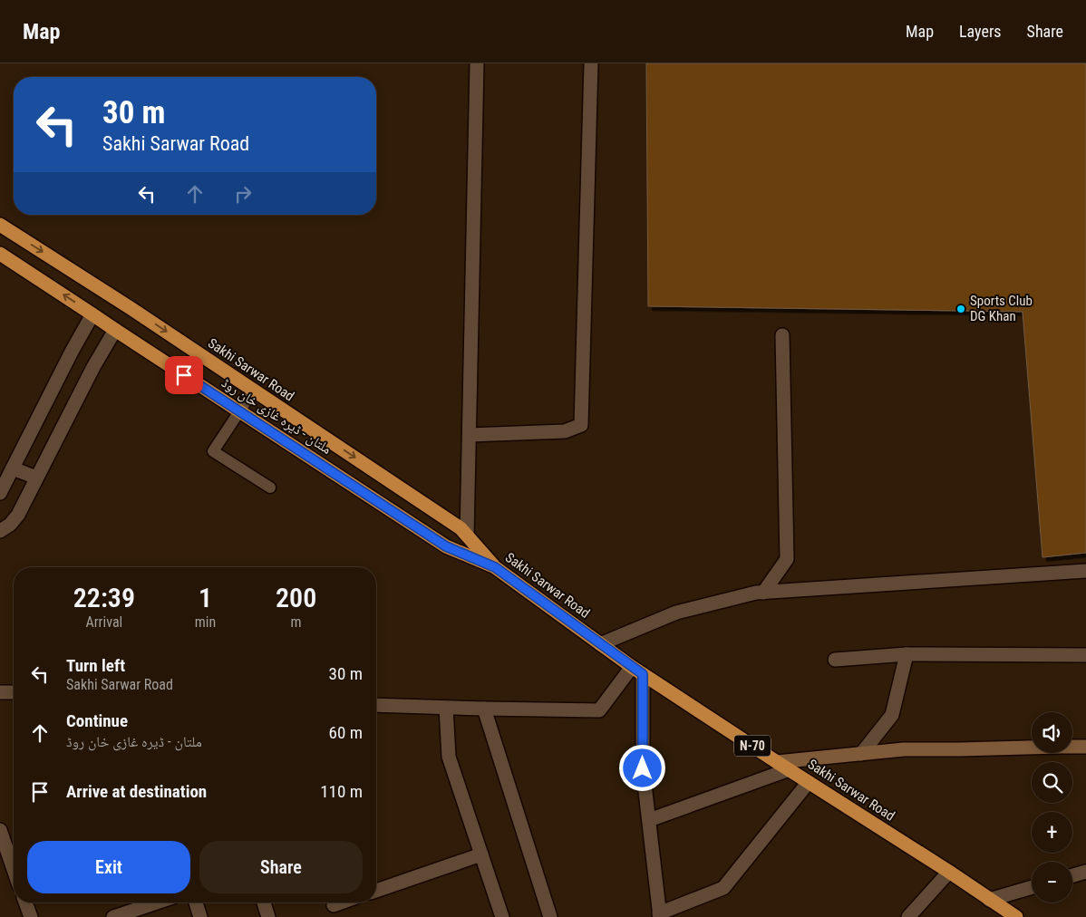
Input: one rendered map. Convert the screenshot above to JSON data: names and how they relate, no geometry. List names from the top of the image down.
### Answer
{
  "streets": {
    "highway": ["Sakhi Sarwar Road", "ملتان - ڈیرہ غازی خان روڈ", "N-70"]
  },
  "crossings": [
    ["Sakhi Sarwar Road", "ملتان - ڈیرہ غازی خان روڈ"]
  ],
  "one_way": ["Sakhi Sarwar Road"],
  "places": ["Sports Club DG Khan"],
  "page": {
    "header": "Map",
    "nav": ["Map", "Layers", "Share"],
    "turn": ["30 m", "Sakhi Sarwar Road"],
    "eta": [
      "22:39",
      "Arrival",
      "1",
      "min",
      "200",
      "m"
    ],
    "list": [
      {
        "name": "Turn left",
        "note": "Sakhi Sarwar Road",
        "value": "30 m"
      },
      {
        "name": "Continue",
        "note": "ملتان - ڈیرہ غازی خان روڈ",
        "value": "60 m"
      },
      {
        "name": "Arrive at destination",
        "value": "110 m"
      }
    ],
    "map_buttons": ["+", "−"],
    "buttons": ["Exit", "Share"]
  }
}
